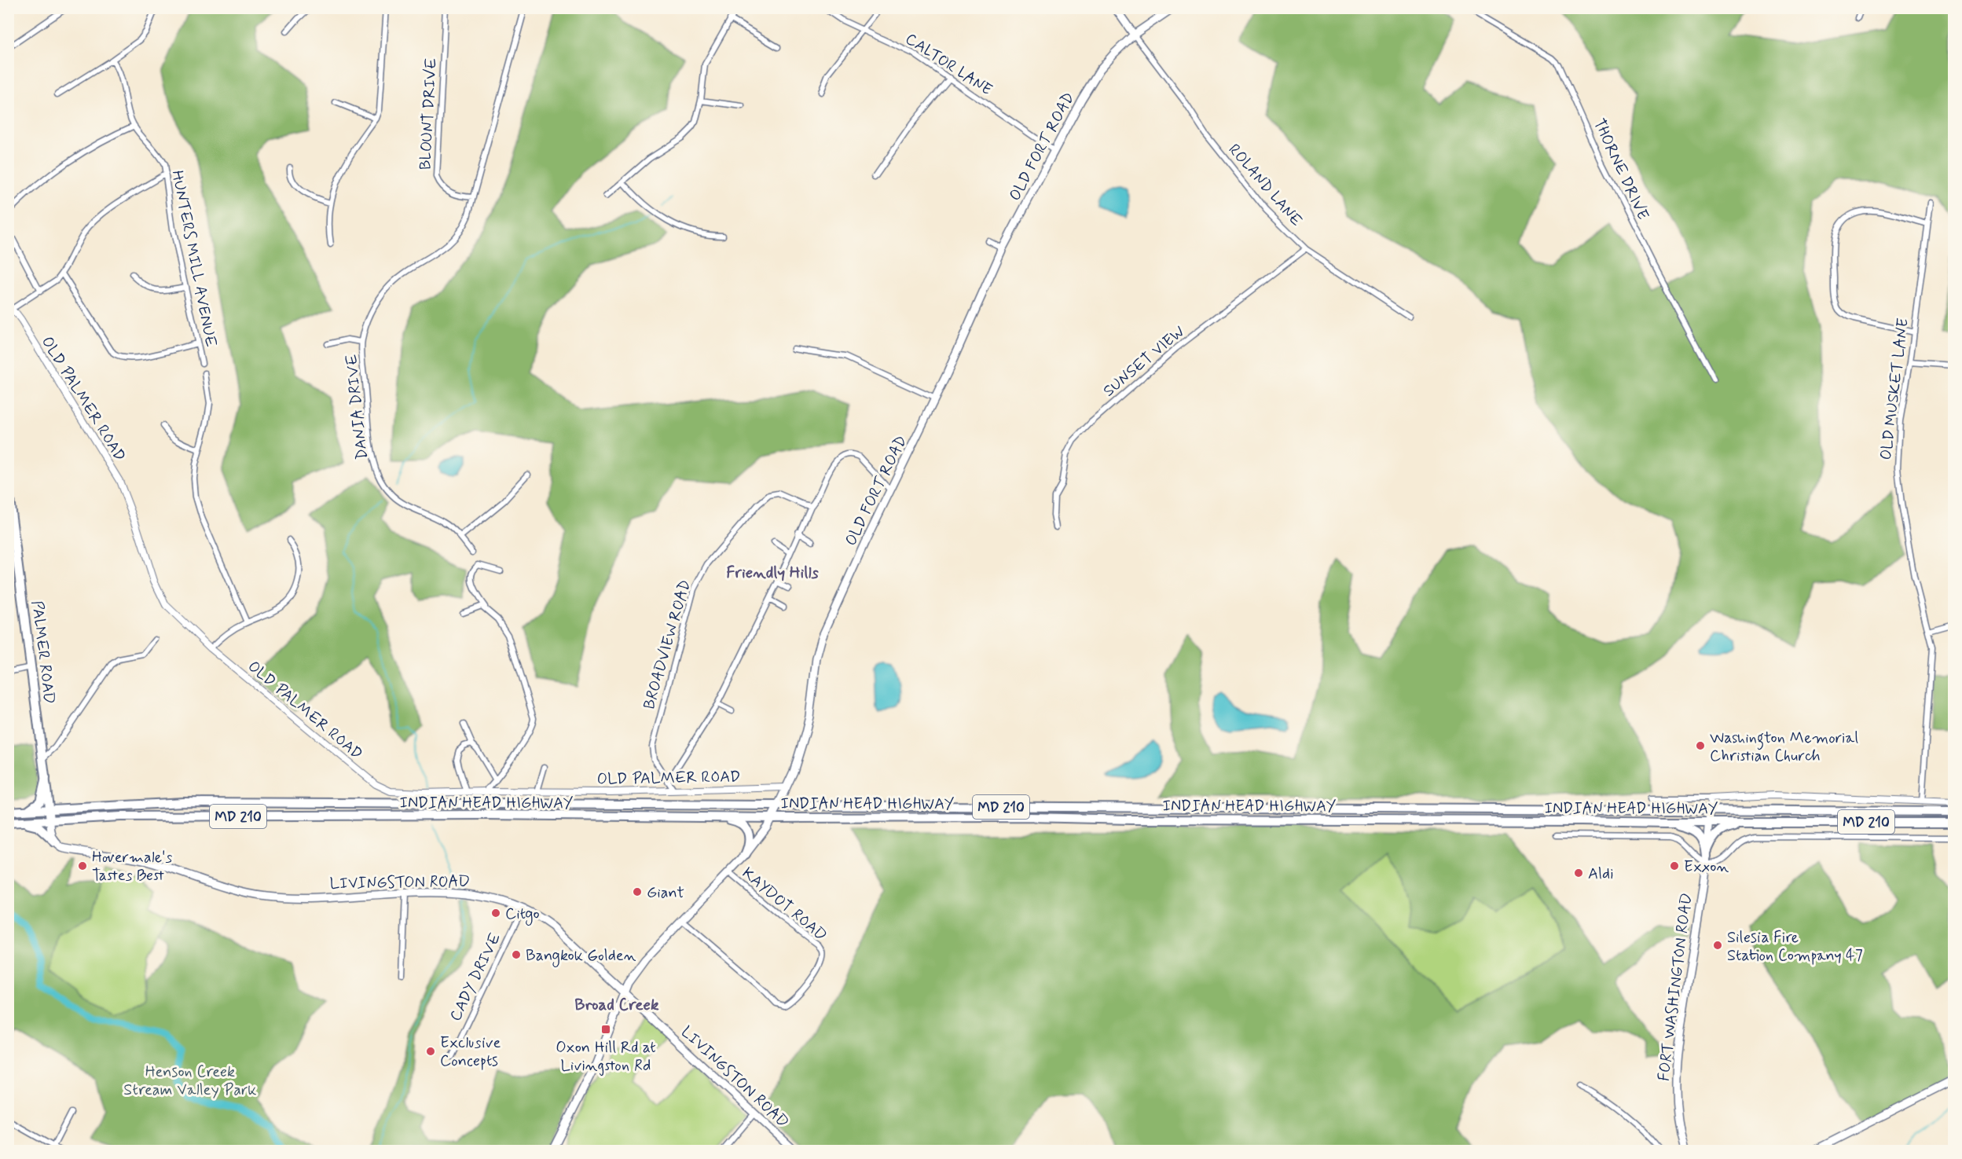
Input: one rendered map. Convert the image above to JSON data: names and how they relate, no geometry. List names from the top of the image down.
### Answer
{
  "streets": {
    "main road": [
      "OLD FORT ROAD",
      "PALMER ROAD",
      "INDIAN HEAD HIGHWAY",
      "MD 210",
      "LIVINGSTON ROAD",
      "FORT WASHINGTON ROAD"
    ],
    "street": [
      "CALTOR LANE",
      "BLOUNT DRIVE",
      "THORNE DRIVE",
      "ROLAND LANE",
      "HUNTERS MILL AVENUE",
      "SUNSET VIEW",
      "OLD MUSKET LANE",
      "OLD PALMER ROAD",
      "DANIA DRIVE",
      "BROADVIEW ROAD",
      "KAYDOT ROAD",
      "CADY DRIVE"
    ]
  },
  "crossings": [
    ["CALTOR LANE", "OLD FORT ROAD"],
    ["BLOUNT DRIVE", "DANIA DRIVE"],
    ["OLD FORT ROAD", "ROLAND LANE"],
    ["OLD FORT ROAD", "OLD PALMER ROAD"],
    ["OLD FORT ROAD", "INDIAN HEAD HIGHWAY"],
    ["OLD FORT ROAD", "LIVINGSTON ROAD"],
    ["OLD FORT ROAD", "KAYDOT ROAD"],
    ["ROLAND LANE", "SUNSET VIEW"],
    ["OLD PALMER ROAD", "BROADVIEW ROAD"],
    ["PALMER ROAD", "INDIAN HEAD HIGHWAY"],
    ["INDIAN HEAD HIGHWAY", "FORT WASHINGTON ROAD"],
    ["LIVINGSTON ROAD", "CADY DRIVE"]
  ],
  "districts": ["Friendly Hills", "Broad Creek"],
  "parks": ["Henson Creek Stream Valley Park"],
  "places": {
    "other": [
      "Washington Memorial Christian Church",
      "Hovermale's Tastes Best",
      "Exxon",
      "Aldi",
      "Giant",
      "Citgo",
      "Silesia Fire Station Company 47",
      "Bangkok Golden",
      "Exclusive Concepts"
    ],
    "transit": ["Oxon Hill Rd at Livingston Rd"]
  }
}
